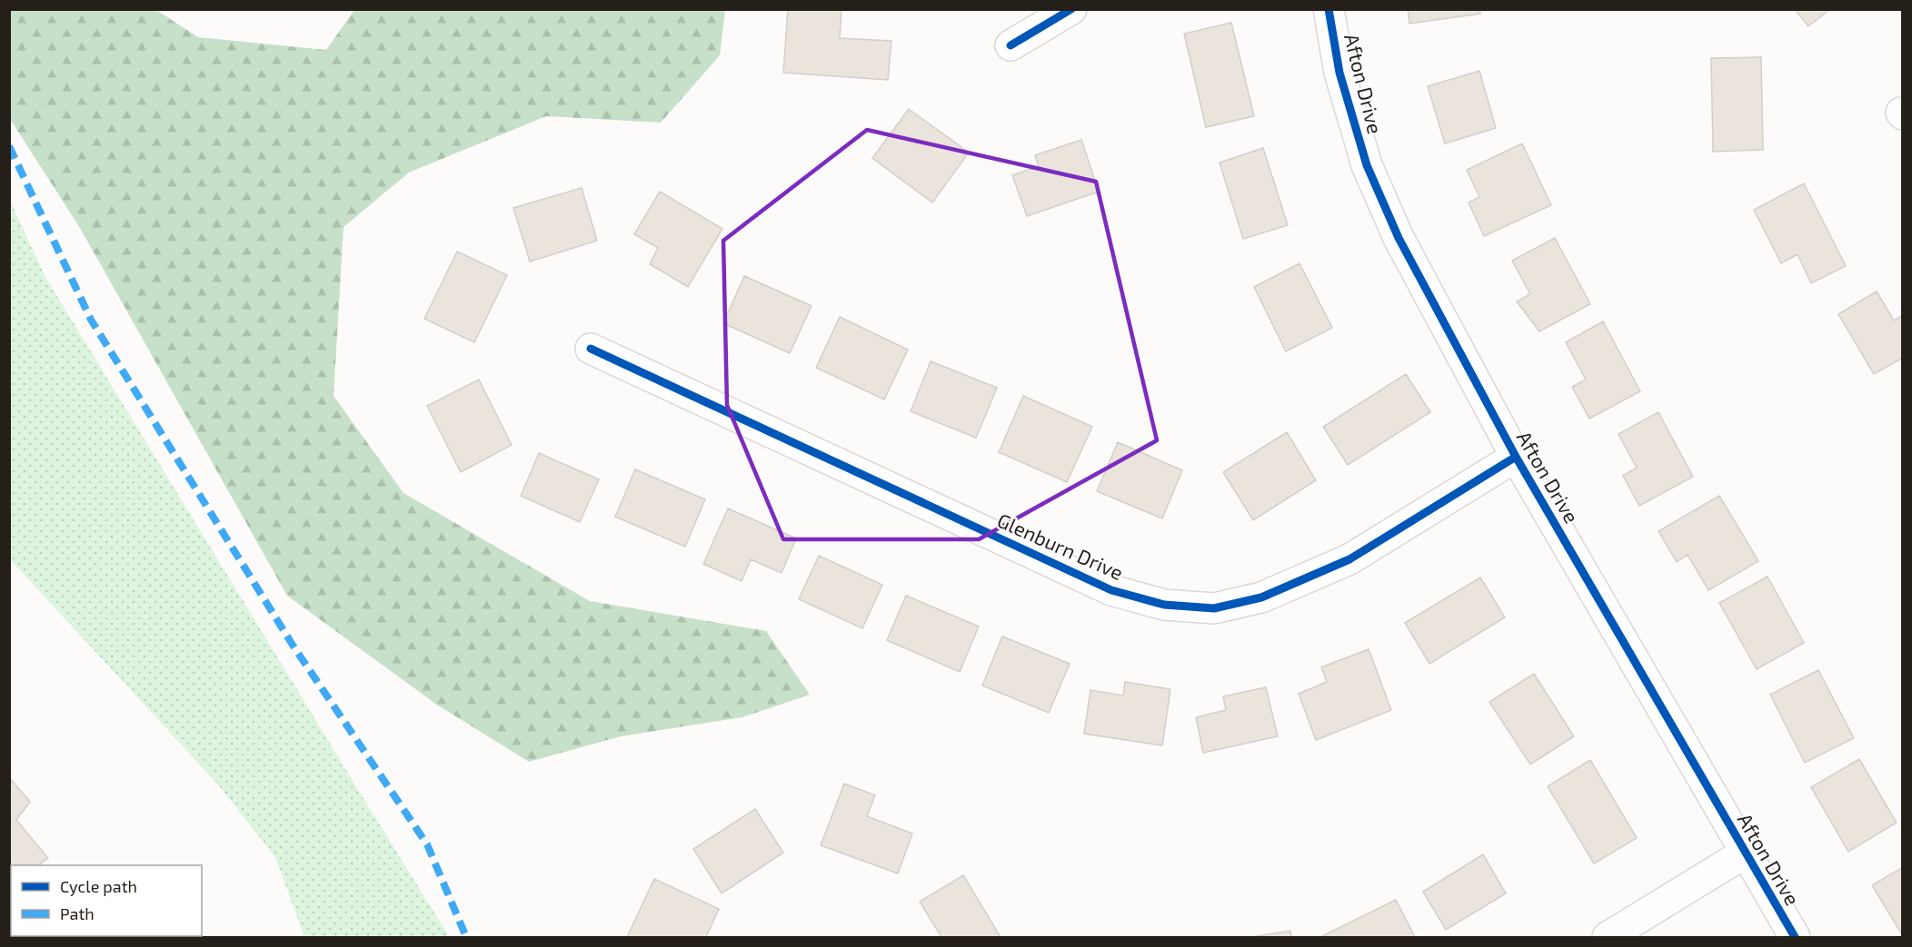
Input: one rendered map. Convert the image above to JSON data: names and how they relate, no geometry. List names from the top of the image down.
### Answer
{
  "streets": {
    "street": ["Afton Drive", "Glenburn Drive"]
  },
  "crossings": [
    ["Afton Drive", "Glenburn Drive"]
  ],
  "legend": ["Cycle path", "Path"]
}
